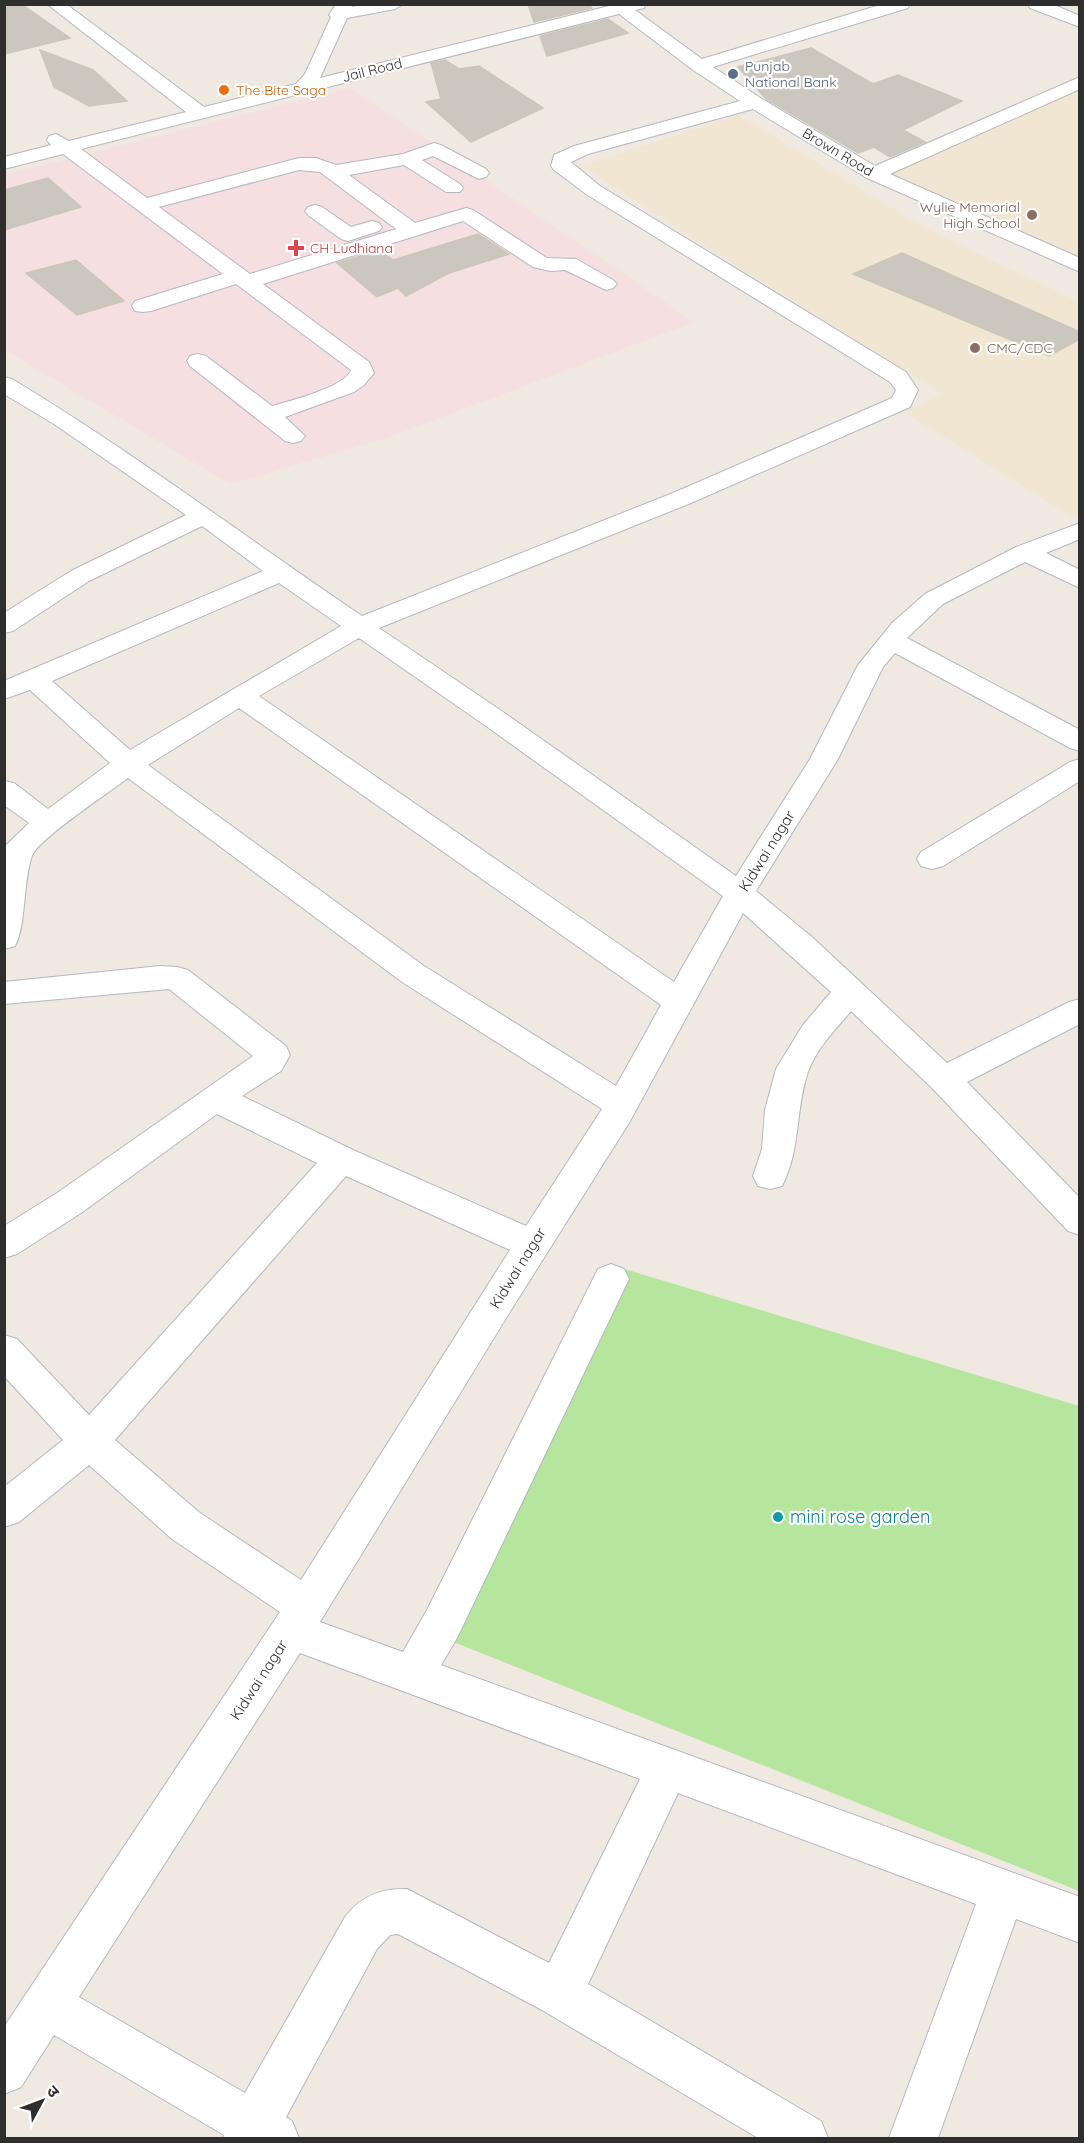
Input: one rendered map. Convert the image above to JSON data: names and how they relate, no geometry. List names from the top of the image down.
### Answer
{
  "streets": {
    "street": ["Jail Road", "Brown Road", "Kidwai nagar"]
  },
  "crossings": [
    ["Jail Road", "Brown Road"]
  ],
  "places": {
    "other": [
      "Punjab National Bank",
      "The Bite Saga",
      "Wylie Memorial High School",
      "CMC/CDC",
      "mini rose garden"
    ],
    "health": ["CH Ludhiana"]
  },
  "north": "top right"
}
